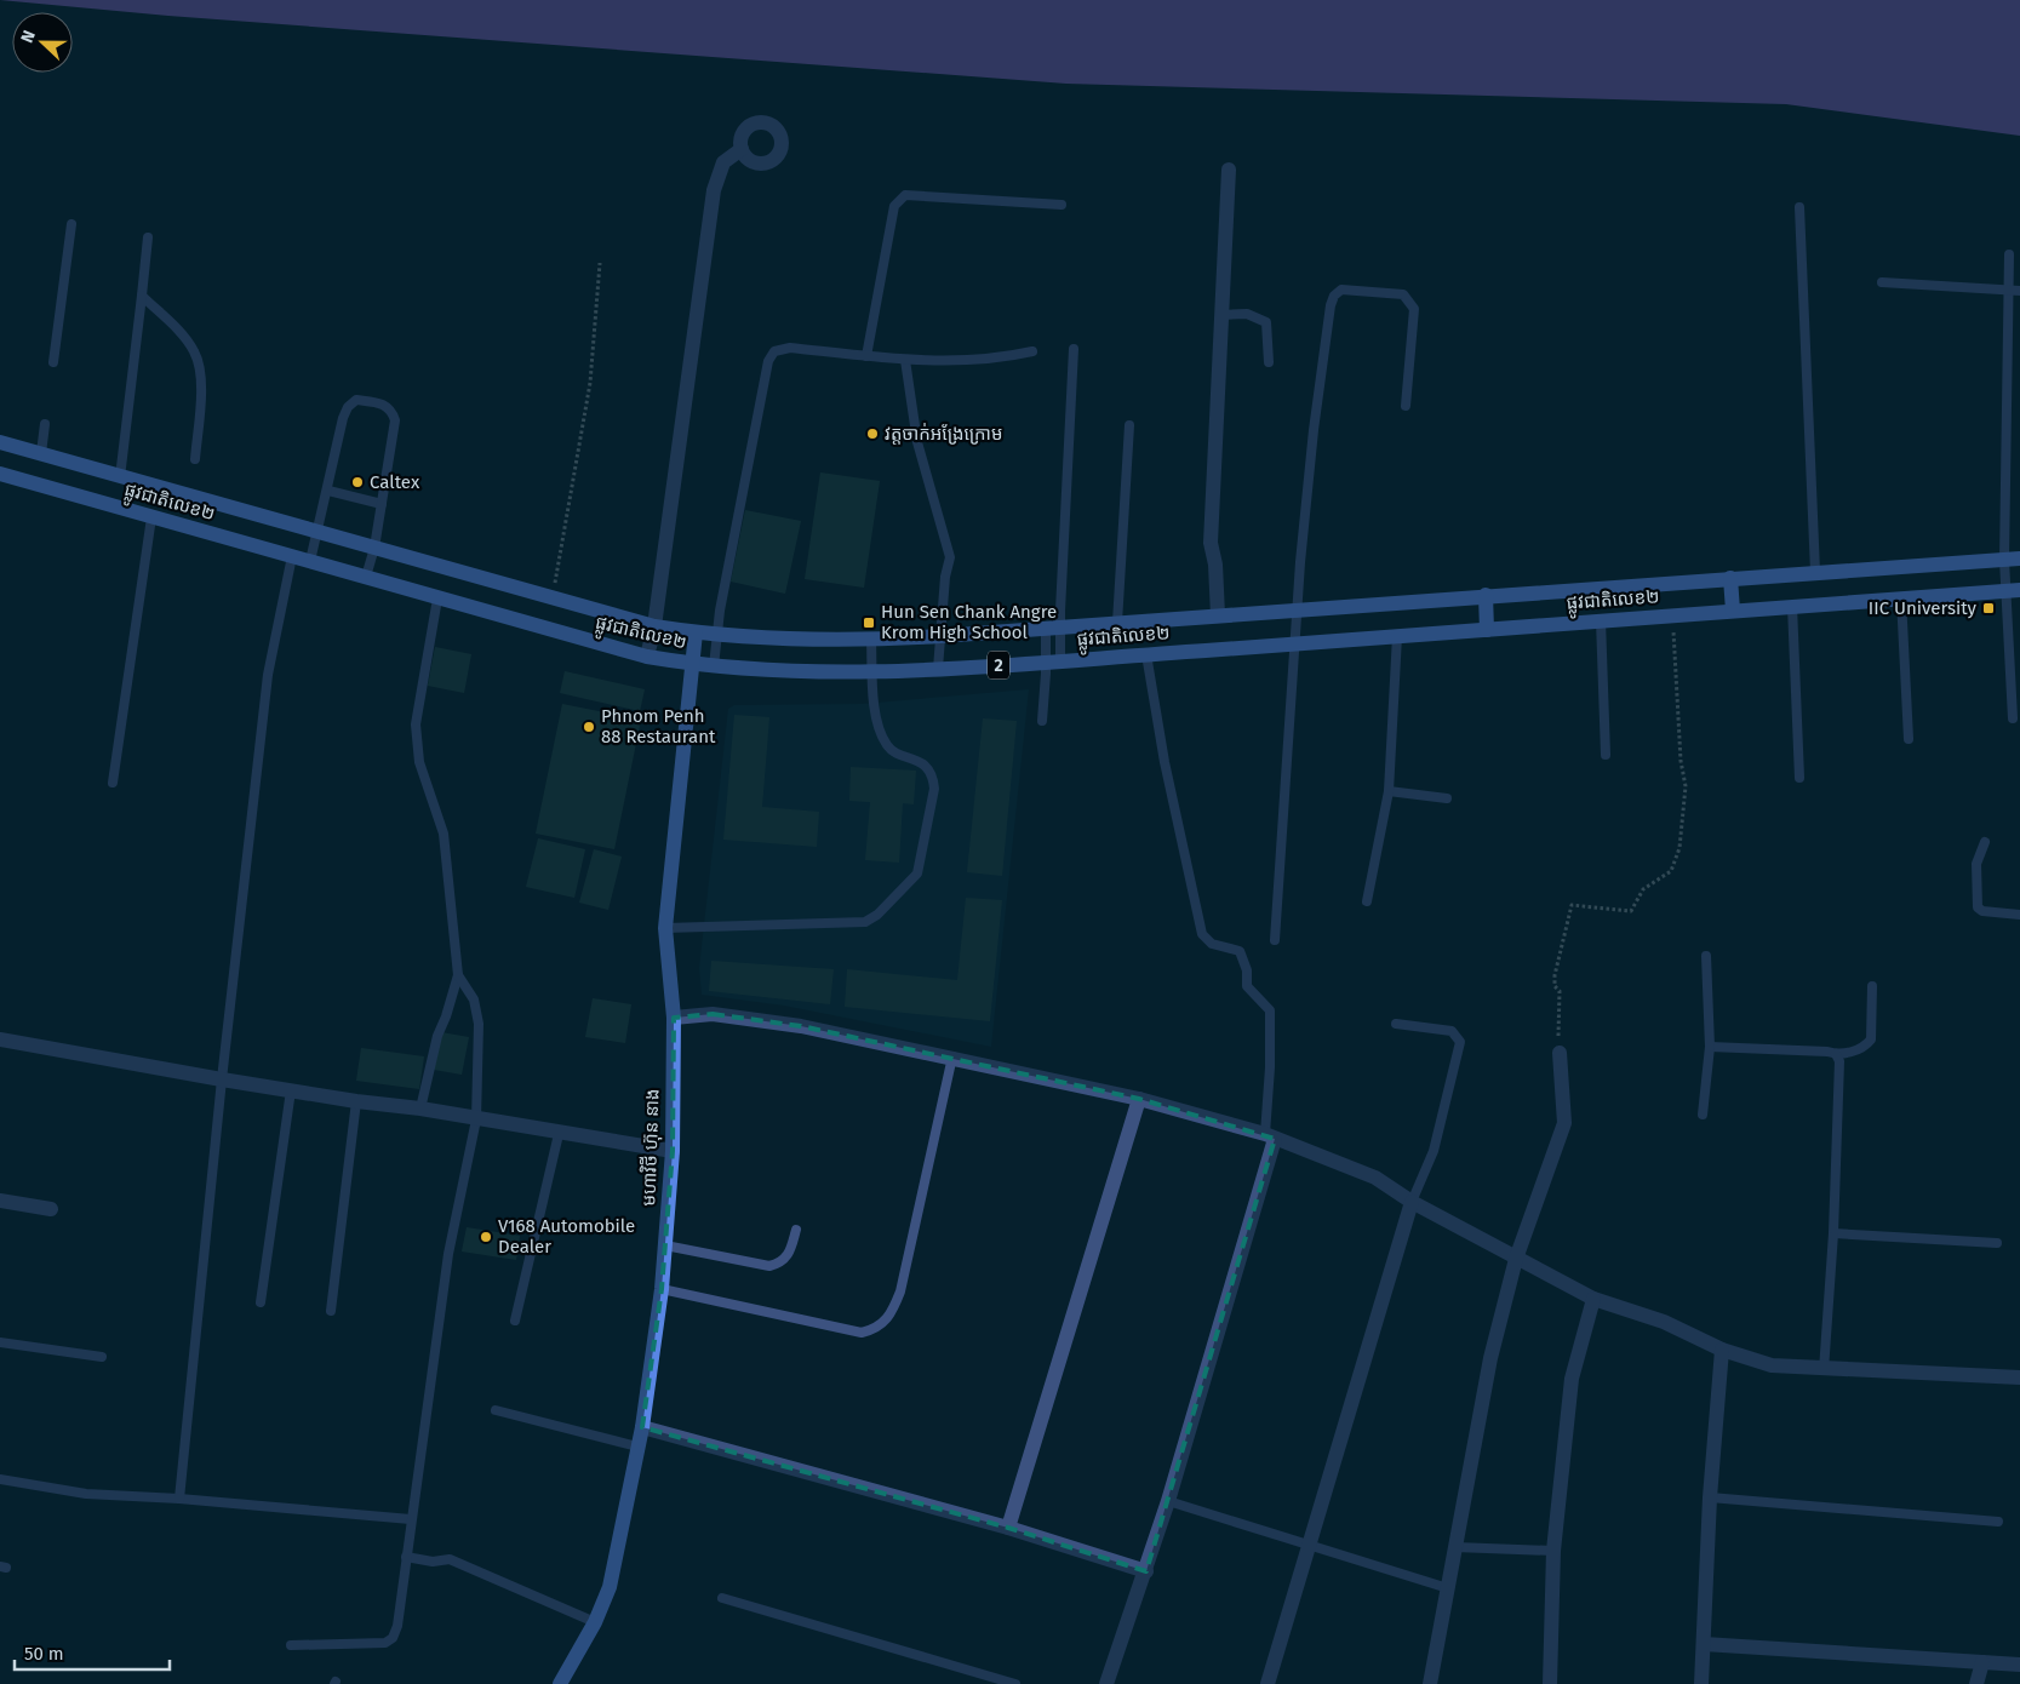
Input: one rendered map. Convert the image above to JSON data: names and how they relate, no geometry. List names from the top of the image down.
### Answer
{
  "streets": {
    "main road": ["ផ្លូវជាតិលេខ២", "2", "មហាវិថី ហ៊ុន នាង"]
  },
  "crossings": [
    ["ផ្លូវជាតិលេខ២", "មហាវិថី ហ៊ុន នាង"]
  ],
  "places": {
    "other": [
      "វត្តចាក់អង្រែក្រោម",
      "Caltex",
      "Phnom Penh 88 Restaurant",
      "V168 Automobile Dealer"
    ],
    "transit": ["IIC University", "Hun Sen Chank Angre Krom High School"]
  },
  "scale_bar": "50 m",
  "north": "left"
}
